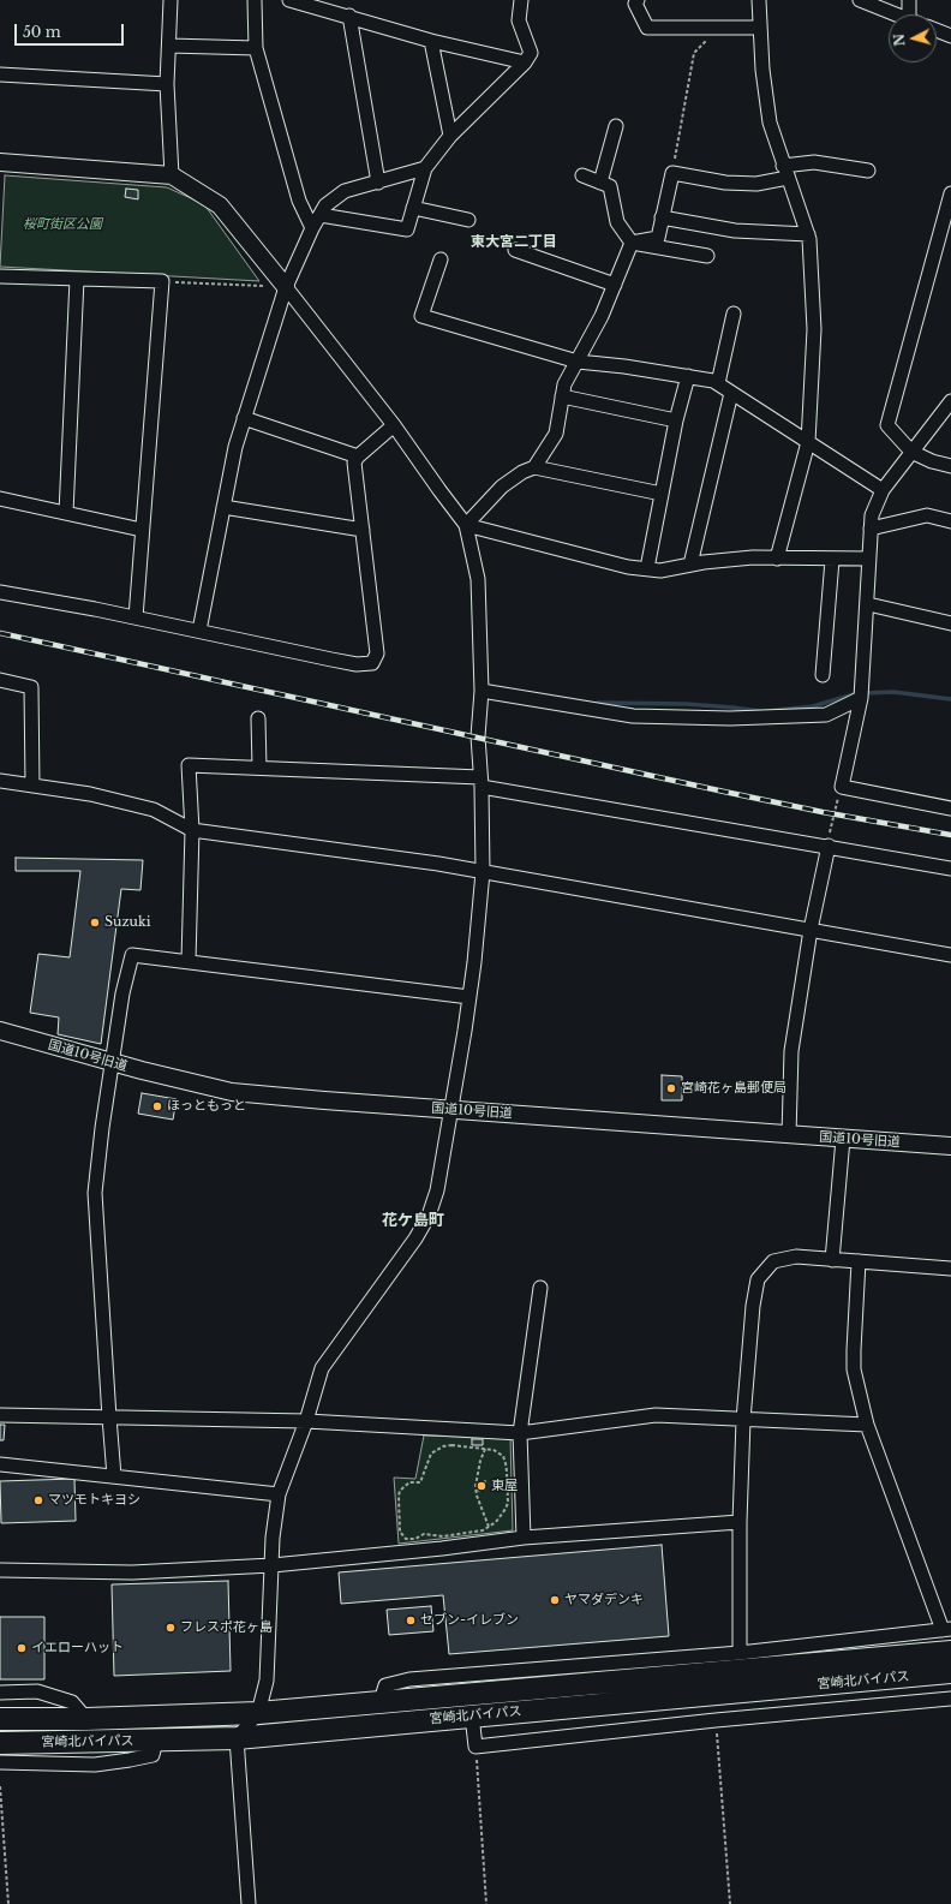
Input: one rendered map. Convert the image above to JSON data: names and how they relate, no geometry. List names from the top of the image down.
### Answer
{
  "streets": {
    "highway": ["宮崎北バイパス"],
    "street": ["国道10号旧道"]
  },
  "districts": ["東大宮二丁目", "花ケ島町"],
  "parks": ["桜町街区公園"],
  "places": [
    "Suzuki",
    "宮崎花ヶ島郵便局",
    "ほっともっと",
    "東屋",
    "マツモトキヨシ",
    "ヤマダデンキ",
    "セブン-イレブン",
    "フレスポ花ヶ島",
    "イエローハット"
  ],
  "scale_bar": "50 m",
  "north": "left"
}
